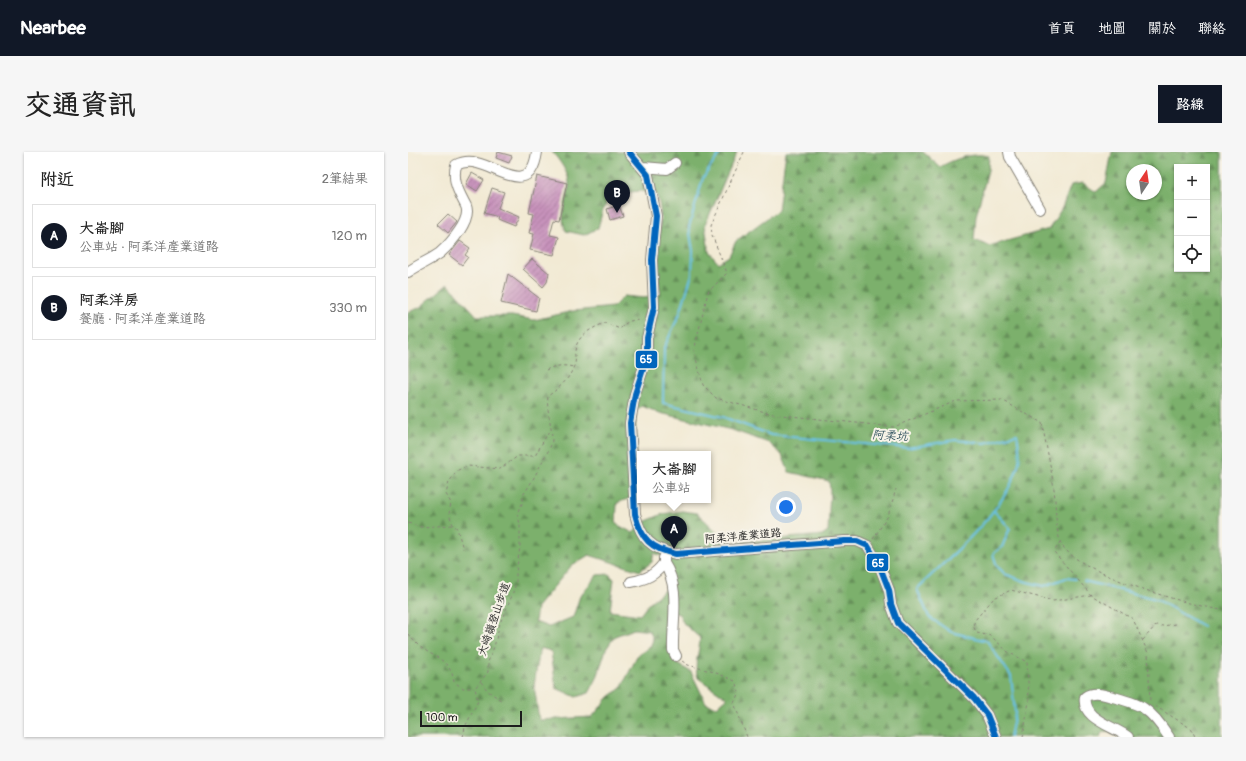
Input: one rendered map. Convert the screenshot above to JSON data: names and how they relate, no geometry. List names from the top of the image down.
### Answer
{
  "streets": {
    "street": ["阿柔洋產業道路"],
    "path": ["大崎嶺登山步道"]
  },
  "water": ["阿柔坑"],
  "lines": ["transit line 65"],
  "scale_bar": "100 m",
  "north": "top",
  "page": {
    "header": "Nearbee",
    "nav": [
      "首頁",
      "地圖",
      "關於",
      "聯絡"
    ],
    "title": "交通資訊",
    "buttons": "路線",
    "heading": ["附近", "2筆結果"],
    "map_buttons": ["+", "−"],
    "pins": ["B", "A"],
    "list": [
      {
        "mark": "A",
        "name": "大崙腳",
        "note": "公車站 · 阿柔洋產業道路",
        "value": "120 m"
      },
      {
        "mark": "B",
        "name": "阿柔洋房",
        "note": "餐廳 · 阿柔洋產業道路",
        "value": "330 m"
      }
    ],
    "popup": ["大崙腳", "公車站"],
    "scale": "100 m"
  }
}
